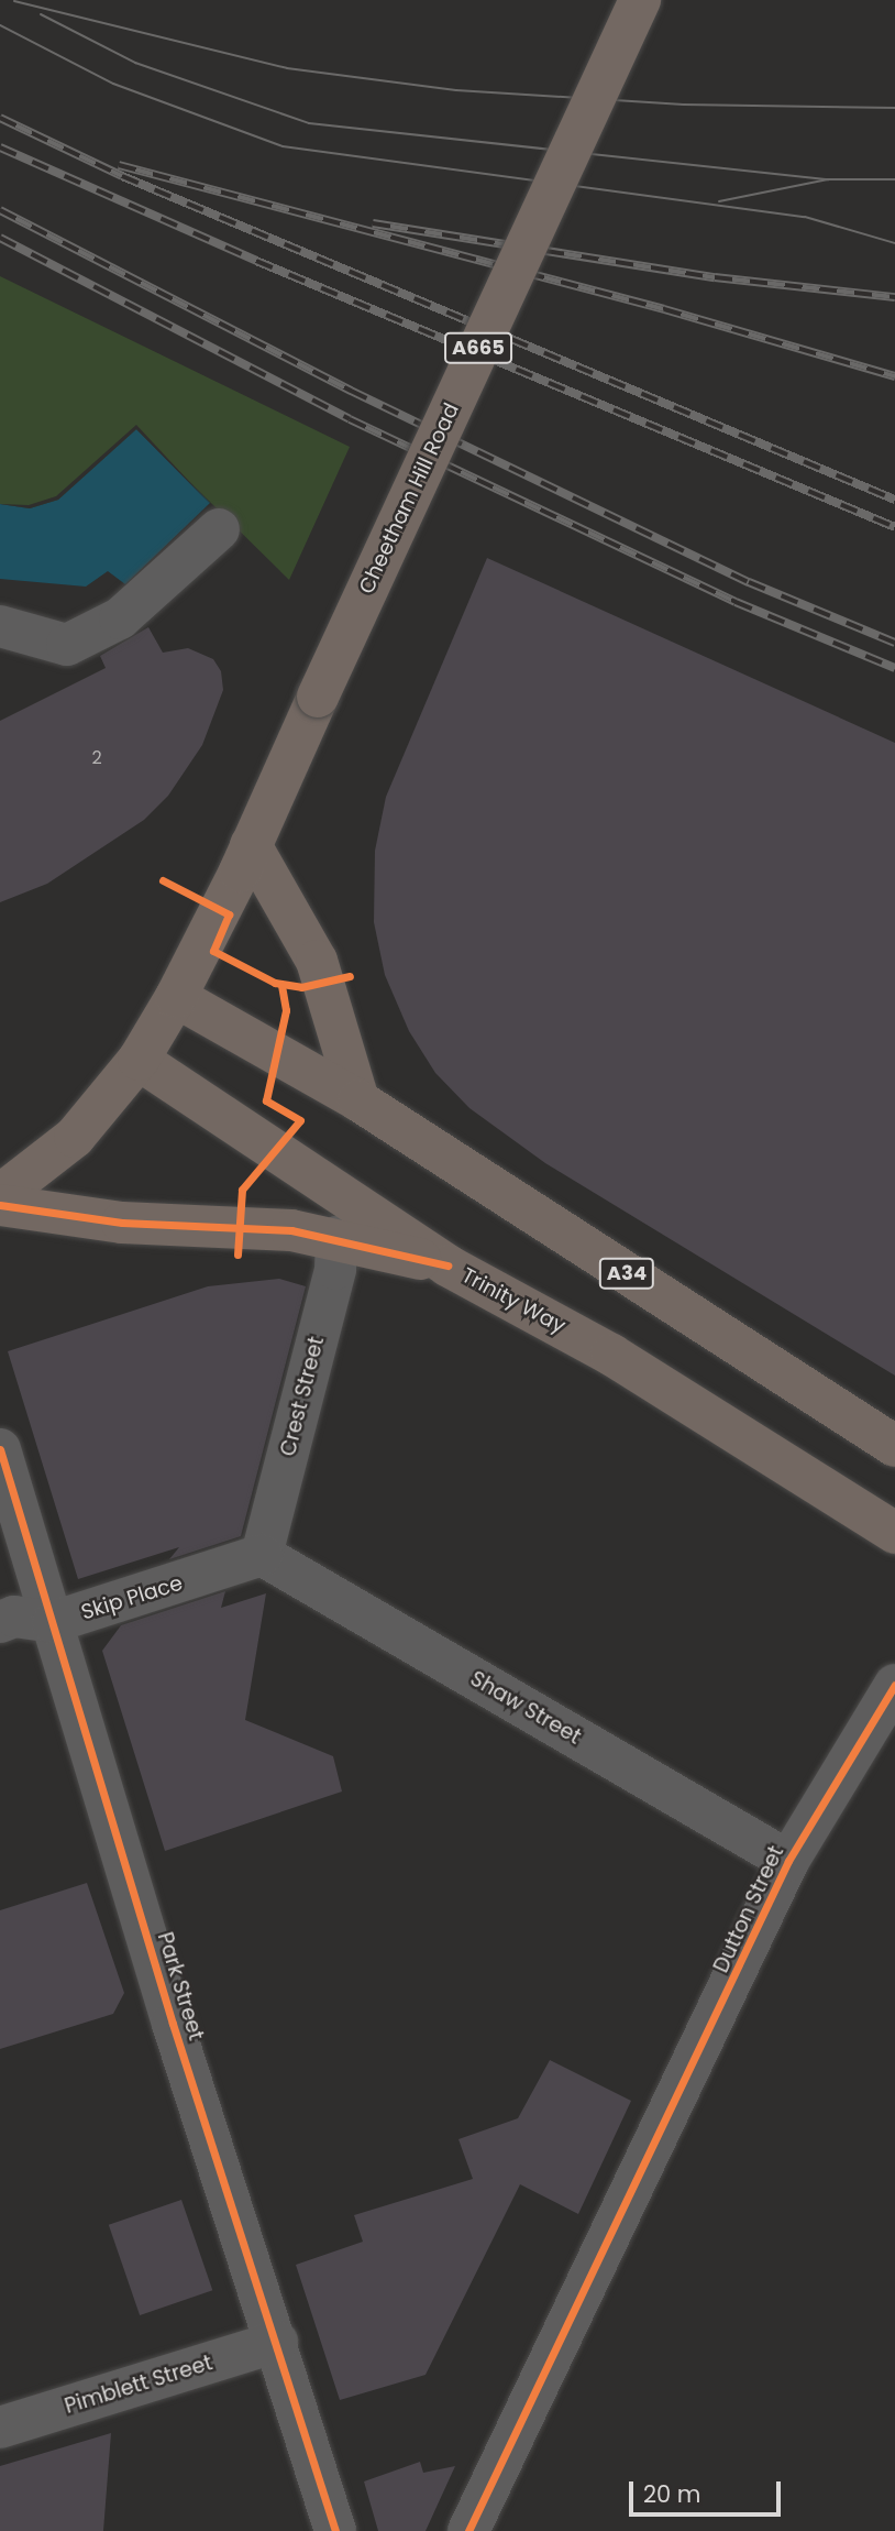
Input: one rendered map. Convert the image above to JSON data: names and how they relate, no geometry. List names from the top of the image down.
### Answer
{
  "streets": {
    "highway": [
      "A665",
      "Cheetham Hill Road",
      "A34",
      "Trinity Way"
    ],
    "street": [
      "Crest Street",
      "Skip Place",
      "Shaw Street",
      "Dutton Street",
      "Park Street",
      "Pimblett Street"
    ]
  },
  "crossings": [
    ["Cheetham Hill Road", "Trinity Way"],
    ["Crest Street", "Skip Place"],
    ["Crest Street", "Shaw Street"],
    ["Skip Place", "Shaw Street"],
    ["Skip Place", "Park Street"],
    ["Shaw Street", "Dutton Street"],
    ["Park Street", "Pimblett Street"]
  ],
  "house_numbers": ["2"],
  "scale_bar": "20 m"
}
